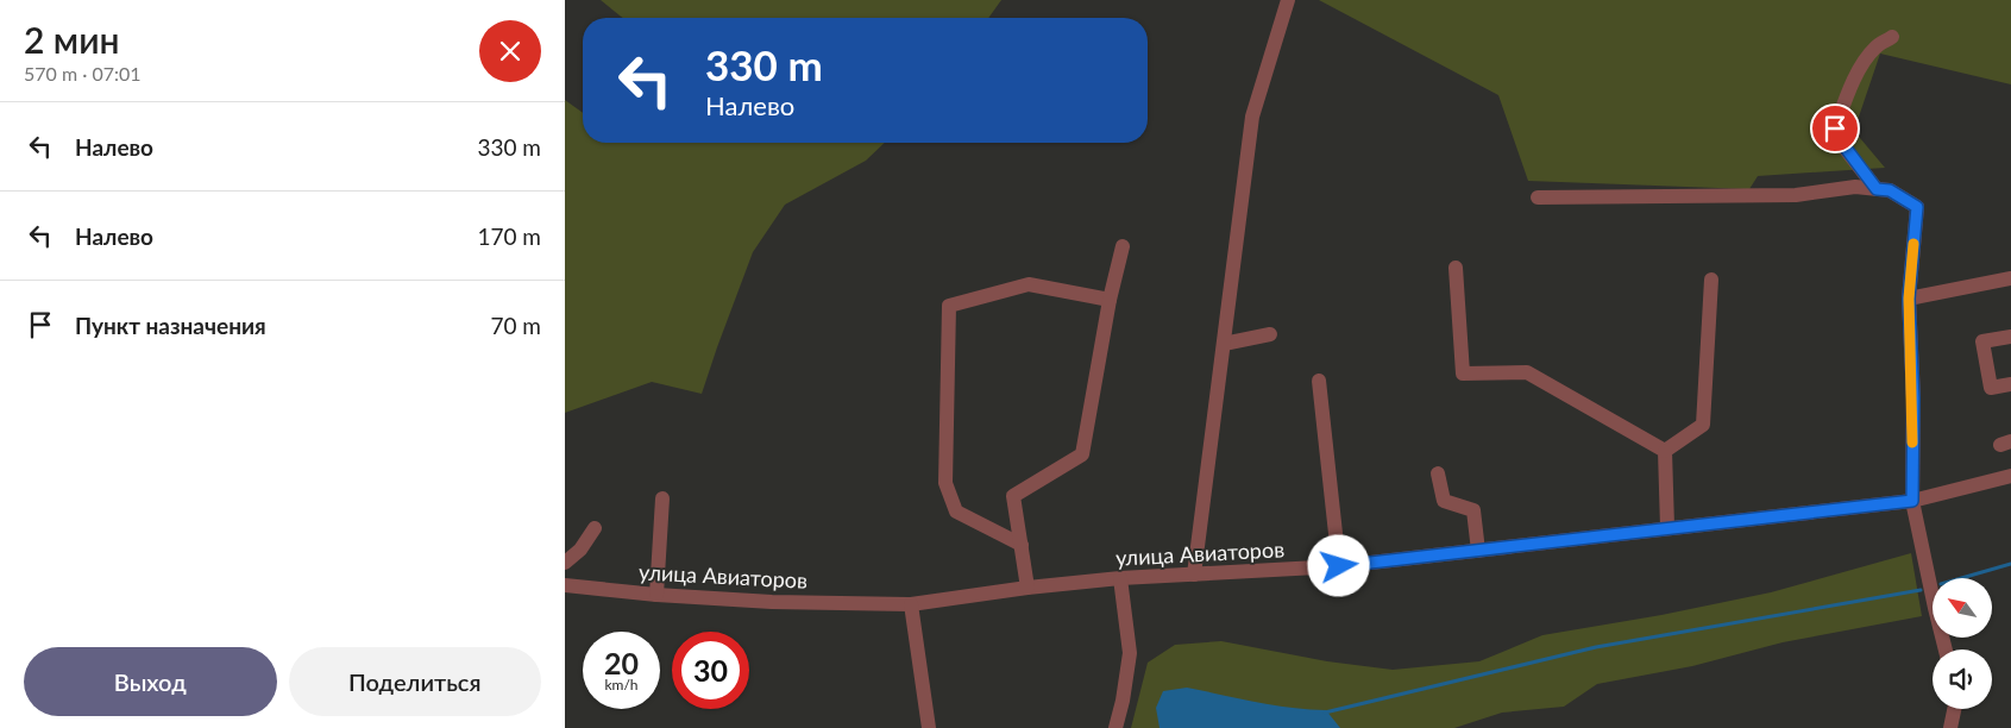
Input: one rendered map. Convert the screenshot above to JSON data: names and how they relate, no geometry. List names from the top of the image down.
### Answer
{
  "streets": {
    "street": ["улица Авиаторов"]
  },
  "north": "top left",
  "page": {
    "heading": ["2 мин", "570 m · 07:01"],
    "turn": ["330 m", "Налево"],
    "list": [
      {
        "name": "Налево",
        "value": "330 m"
      },
      {
        "name": "Налево",
        "value": "170 m"
      },
      {
        "name": "Пункт назначения",
        "value": "70 m"
      }
    ],
    "speed": "20 km/h",
    "limit": "30",
    "buttons": ["Выход", "Поделиться"]
  }
}
